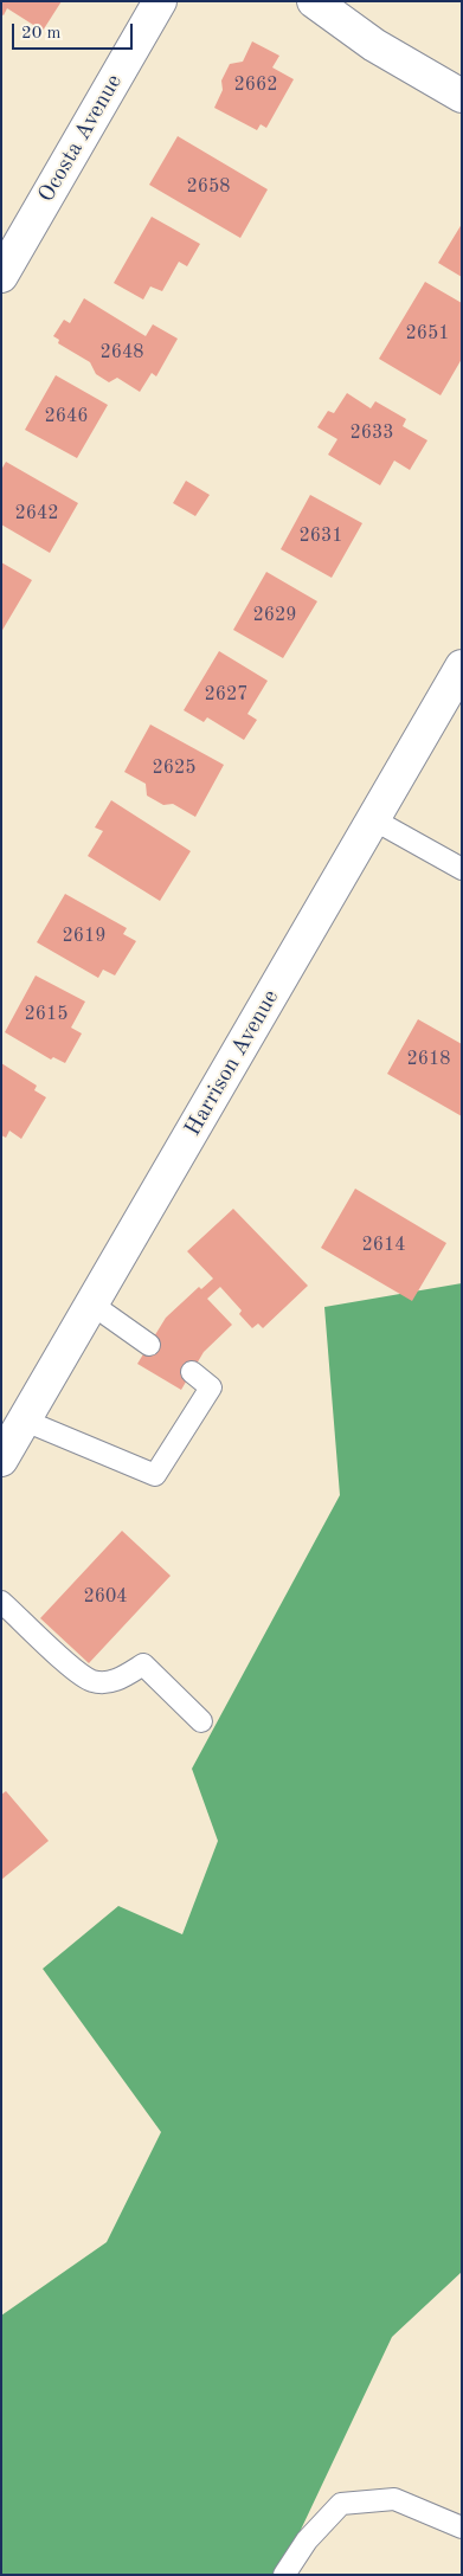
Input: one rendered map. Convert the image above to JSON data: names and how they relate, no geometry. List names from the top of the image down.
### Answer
{
  "streets": {
    "main road": ["Ocosta Avenue", "Harrison Avenue"]
  },
  "house_numbers": [
    "2662",
    "2658",
    "2651",
    "2648",
    "2646",
    "2633",
    "2642",
    "2631",
    "2629",
    "2627",
    "2625",
    "2619",
    "2615",
    "2618",
    "2614",
    "2604"
  ],
  "scale_bar": "20 m"
}
